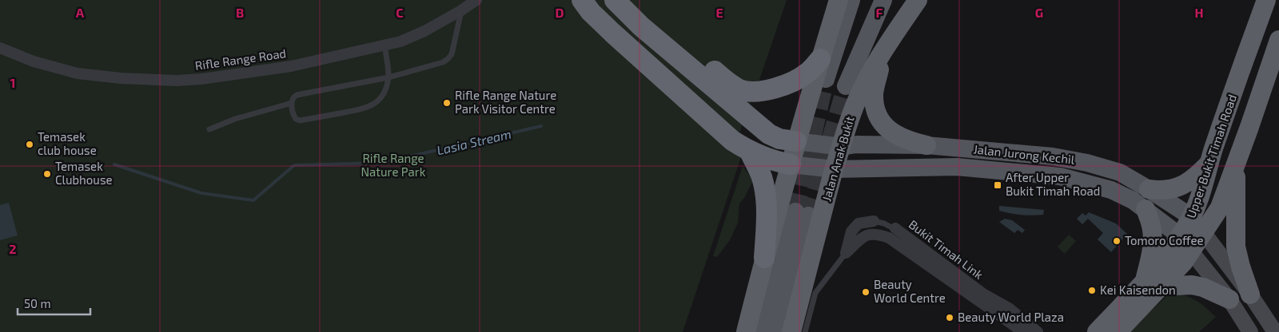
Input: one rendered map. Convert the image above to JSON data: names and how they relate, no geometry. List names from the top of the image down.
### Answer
{
  "streets": {
    "highway": ["Upper Bukit Timah Road", "Jalan Anak Bukit"],
    "main road": ["Jalan Jurong Kechil"],
    "street": ["Rifle Range Road", "Bukit Timah Link"]
  },
  "crossings": [
    ["Jalan Jurong Kechil", "Upper Bukit Timah Road"],
    ["Jalan Jurong Kechil", "Jalan Anak Bukit"]
  ],
  "water": ["Lasia Stream"],
  "parks": ["Rifle Range Nature Park"],
  "places": {
    "other": [
      "Rifle Range Nature Park Visitor Centre",
      "Temasek club house",
      "Temasek Clubhouse",
      "Tomoro Coffee",
      "Kei Kaisendon",
      "Beauty World Centre",
      "Beauty World Plaza"
    ],
    "transit": ["After Upper Bukit Timah Road"]
  },
  "scale_bar": "50 m",
  "grid": {
    "columns": [
      "A",
      "B",
      "C",
      "D",
      "E",
      "F",
      "G",
      "H"
    ],
    "rows": ["1", "2"]
  }
}
